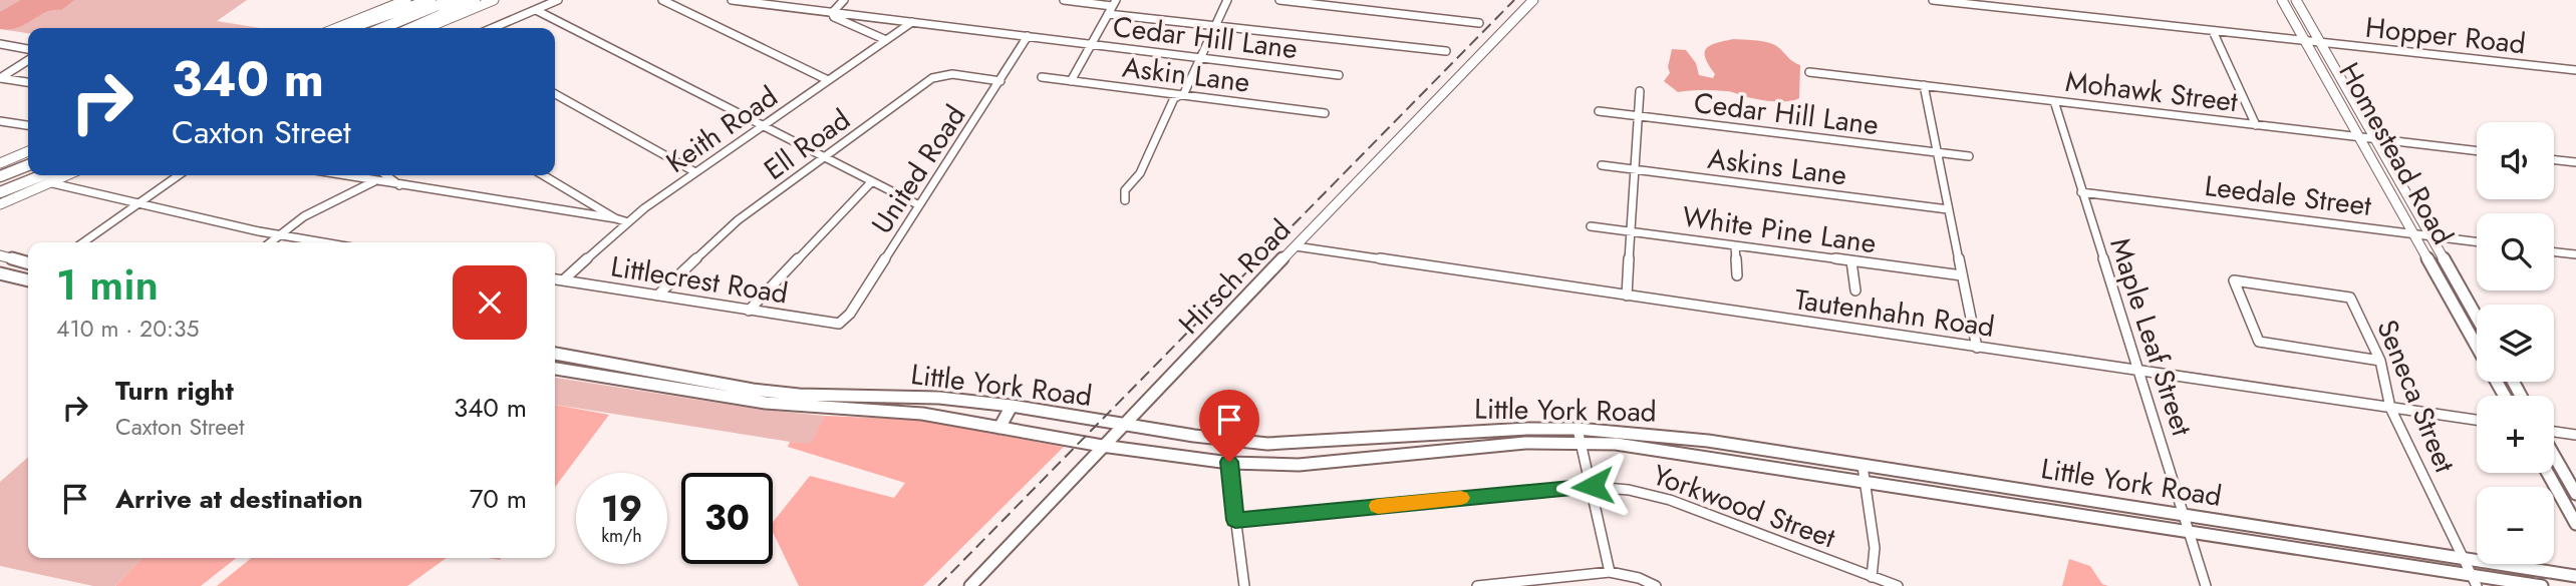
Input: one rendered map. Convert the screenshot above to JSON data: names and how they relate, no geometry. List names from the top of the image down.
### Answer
{
  "streets": {
    "main road": ["Homestead Road", "Hirsch Road", "Little York Road"],
    "street": [
      "Hopper Road",
      "Cedar Hill Lane",
      "Askin Lane",
      "Mohawk Street",
      "Keith Road",
      "Ell Road",
      "Askins Lane",
      "United Road",
      "Leedale Street",
      "White Pine Lane",
      "Littlecrest Road",
      "Tautenhahn Road",
      "Maple Leaf Street",
      "Seneca Street",
      "Yorkwood Street"
    ]
  },
  "crossings": [
    ["Hopper Road", "Homestead Road"],
    ["Cedar Hill Lane", "Keith Road"],
    ["Cedar Hill Lane", "United Road"],
    ["Mohawk Street", "Homestead Road"],
    ["Mohawk Street", "Maple Leaf Street"],
    ["Keith Road", "Littlecrest Road"],
    ["Ell Road", "United Road"],
    ["Ell Road", "Littlecrest Road"],
    ["Homestead Road", "Leedale Street"],
    ["United Road", "Littlecrest Road"],
    ["Leedale Street", "Maple Leaf Street"],
    ["Hirsch Road", "Tautenhahn Road"],
    ["Hirsch Road", "Little York Road"],
    ["Tautenhahn Road", "Maple Leaf Street"],
    ["Tautenhahn Road", "Seneca Street"],
    ["Maple Leaf Street", "Little York Road"],
    ["Little York Road", "Seneca Street"]
  ],
  "page": {
    "turn": ["340 m", "Caxton Street"],
    "map_buttons": ["+", "−"],
    "heading": ["1 min", "410 m · 20:35"],
    "list": [
      {
        "name": "Turn right",
        "note": "Caxton Street",
        "value": "340 m"
      },
      {
        "name": "Arrive at destination",
        "value": "70 m"
      }
    ],
    "speed": "19 km/h",
    "limit": "30"
  }
}
